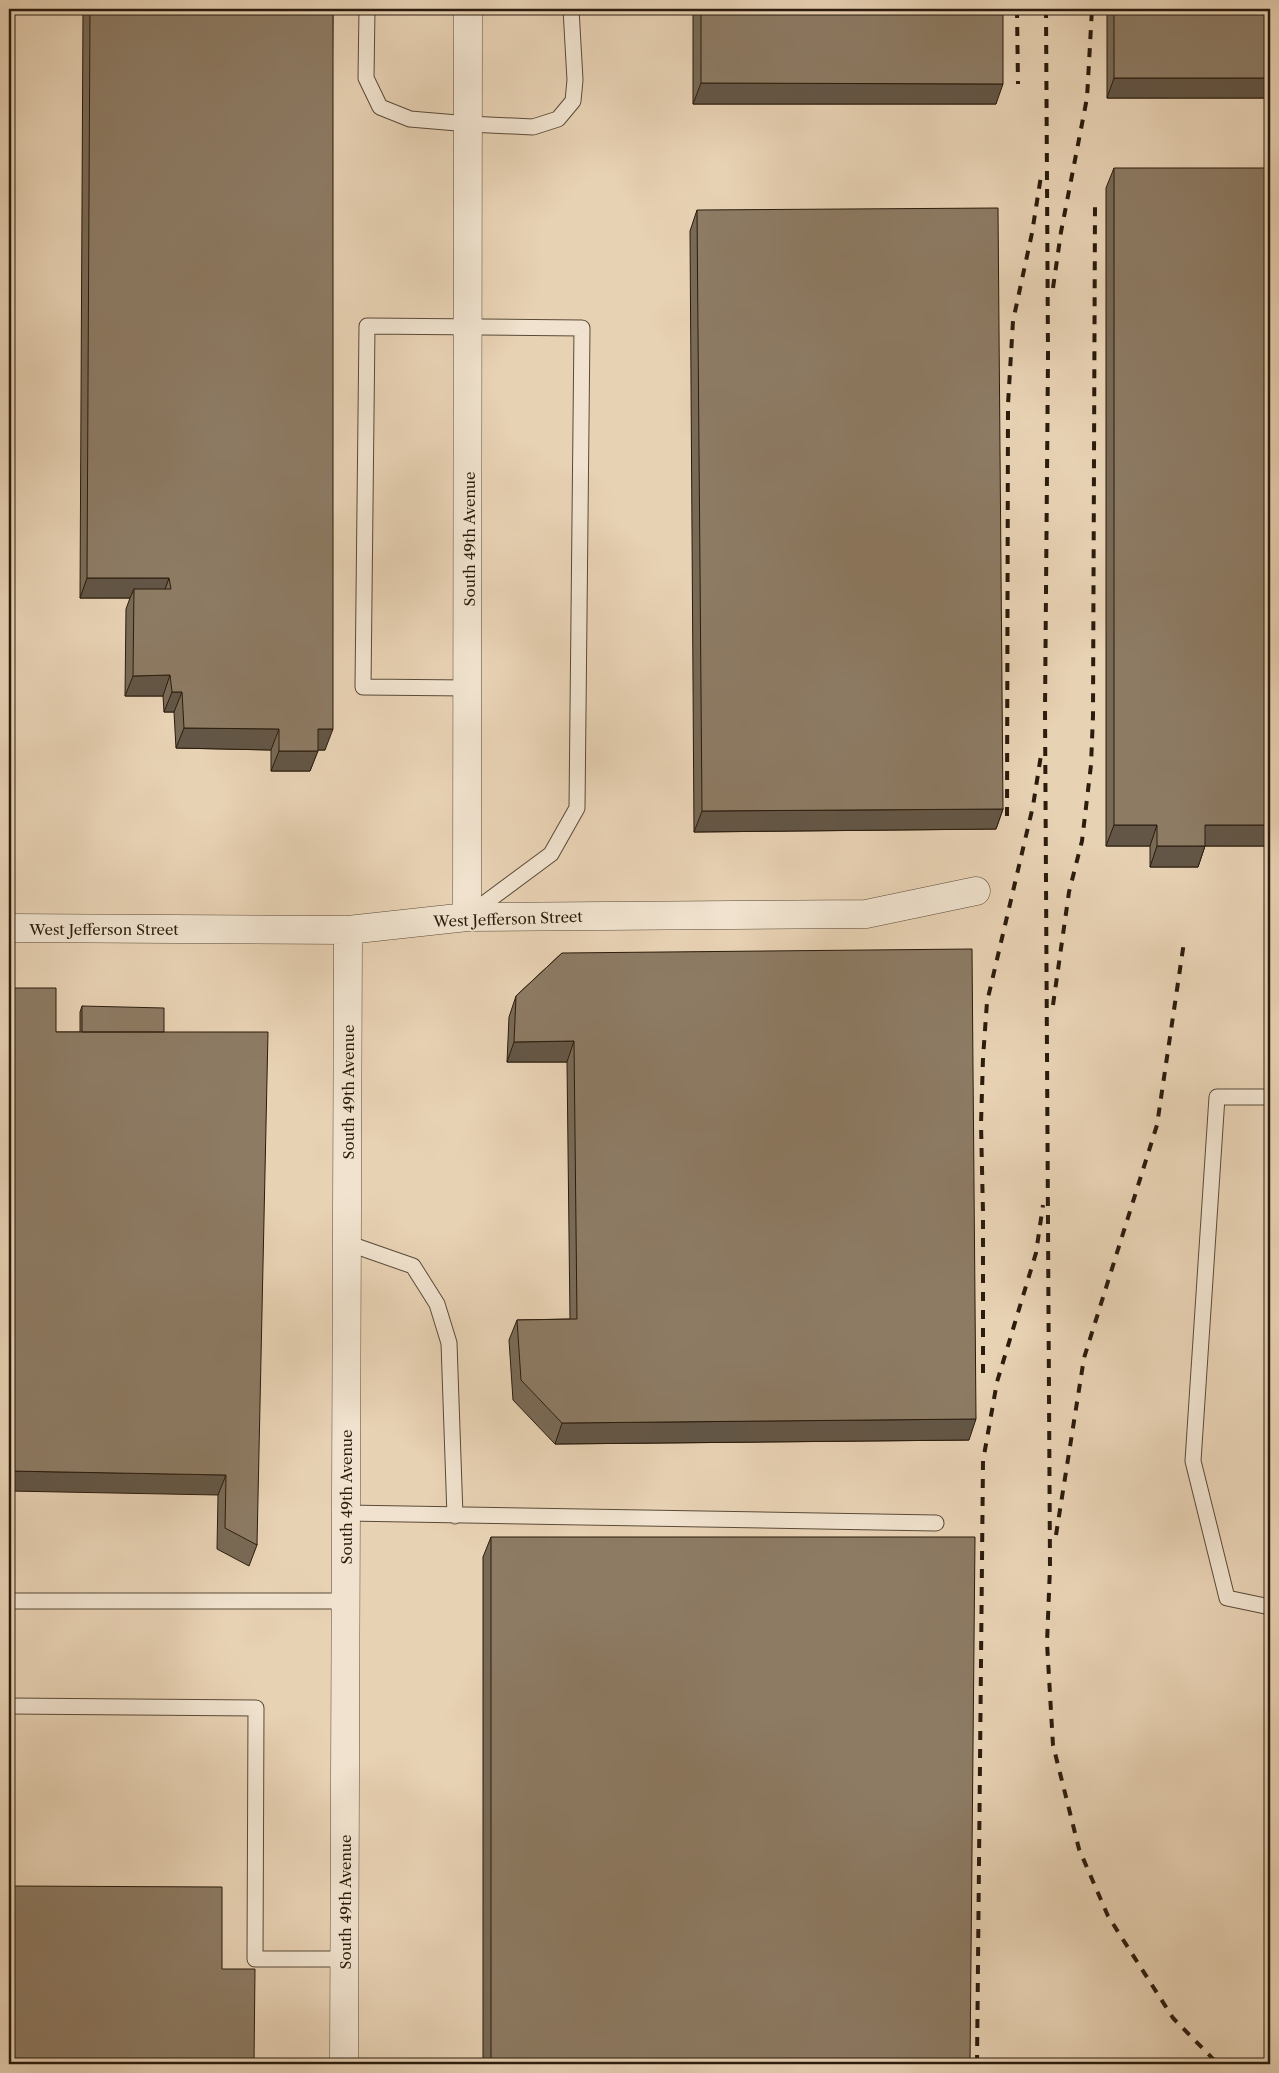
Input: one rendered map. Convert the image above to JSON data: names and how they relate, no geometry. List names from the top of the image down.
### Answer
{
  "streets": {
    "street": ["South 49th Avenue", "West Jefferson Street"]
  },
  "crossings": [
    ["South 49th Avenue", "West Jefferson Street"]
  ]
}
